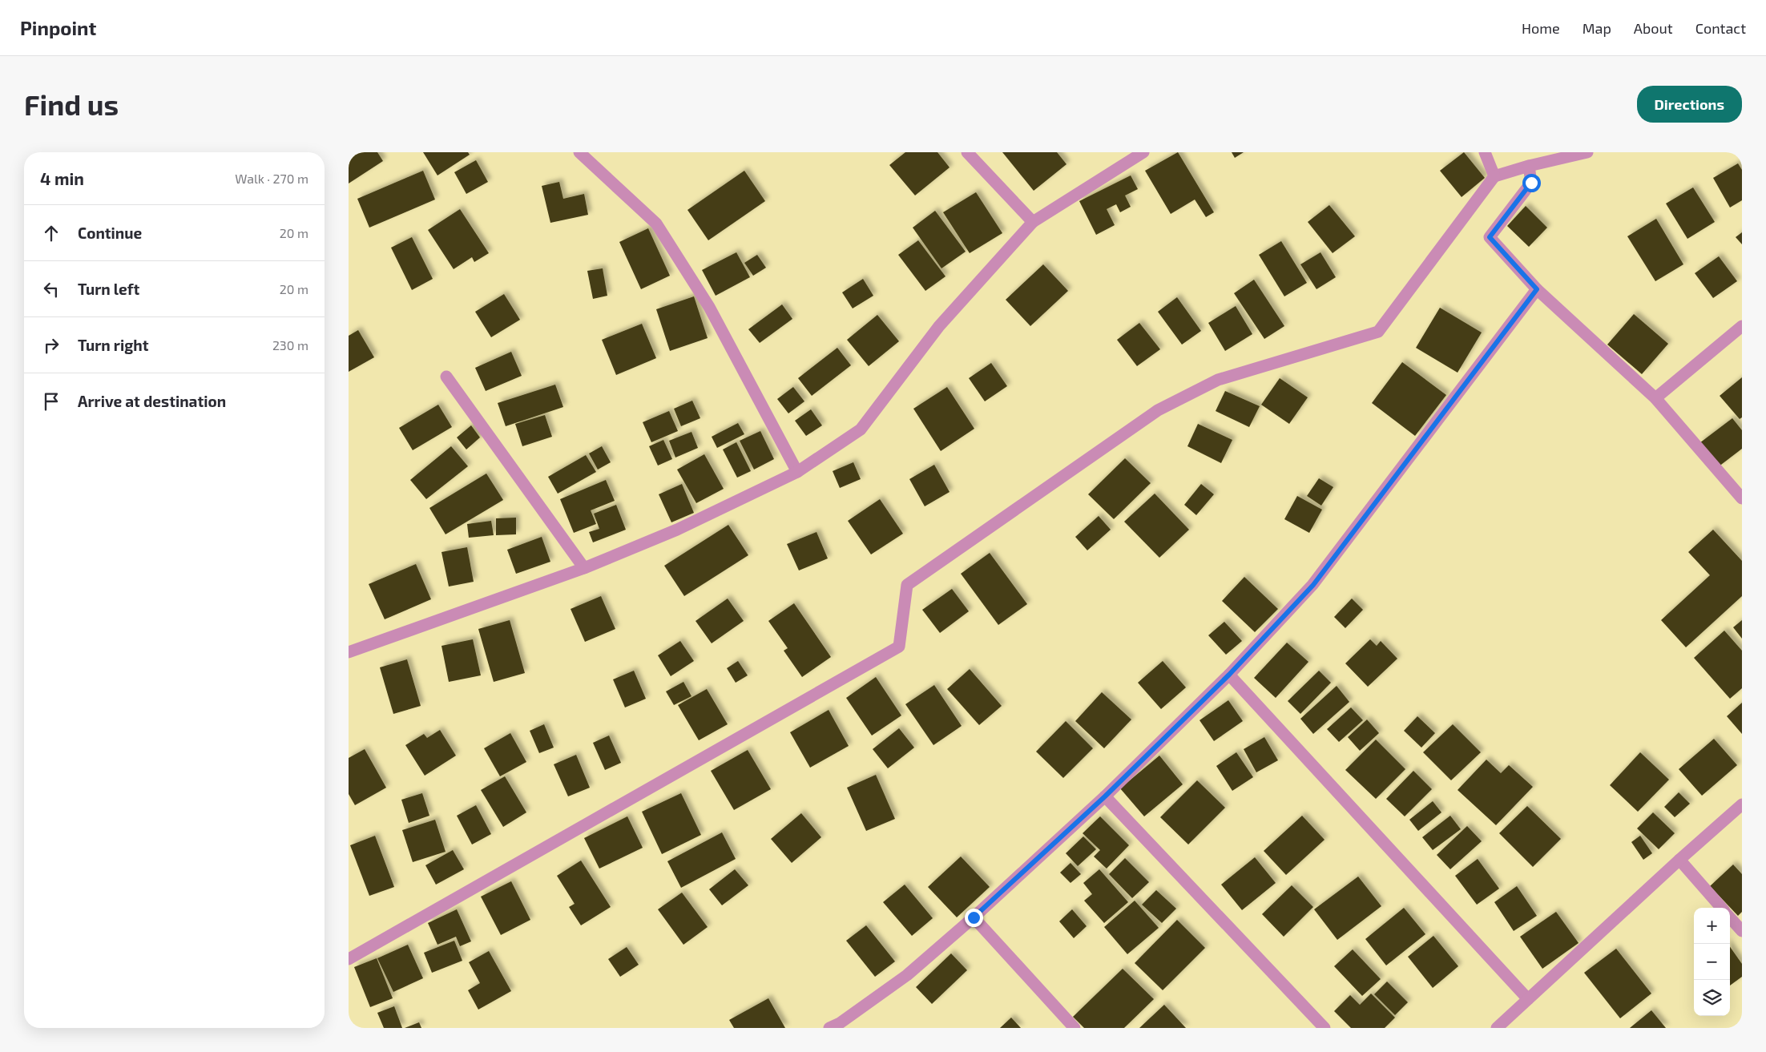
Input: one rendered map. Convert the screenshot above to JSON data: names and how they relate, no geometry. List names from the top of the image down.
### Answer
{
  "page": {
    "header": "Pinpoint",
    "nav": [
      "Home",
      "Map",
      "About",
      "Contact"
    ],
    "buttons": "Directions",
    "title": "Find us",
    "heading": ["4 min", "Walk · 270 m"],
    "list": [
      ["Continue", "20 m"],
      ["Turn left", "20 m"],
      ["Turn right", "230 m"],
      "Arrive at destination"
    ],
    "map_buttons": ["+", "−"]
  }
}
